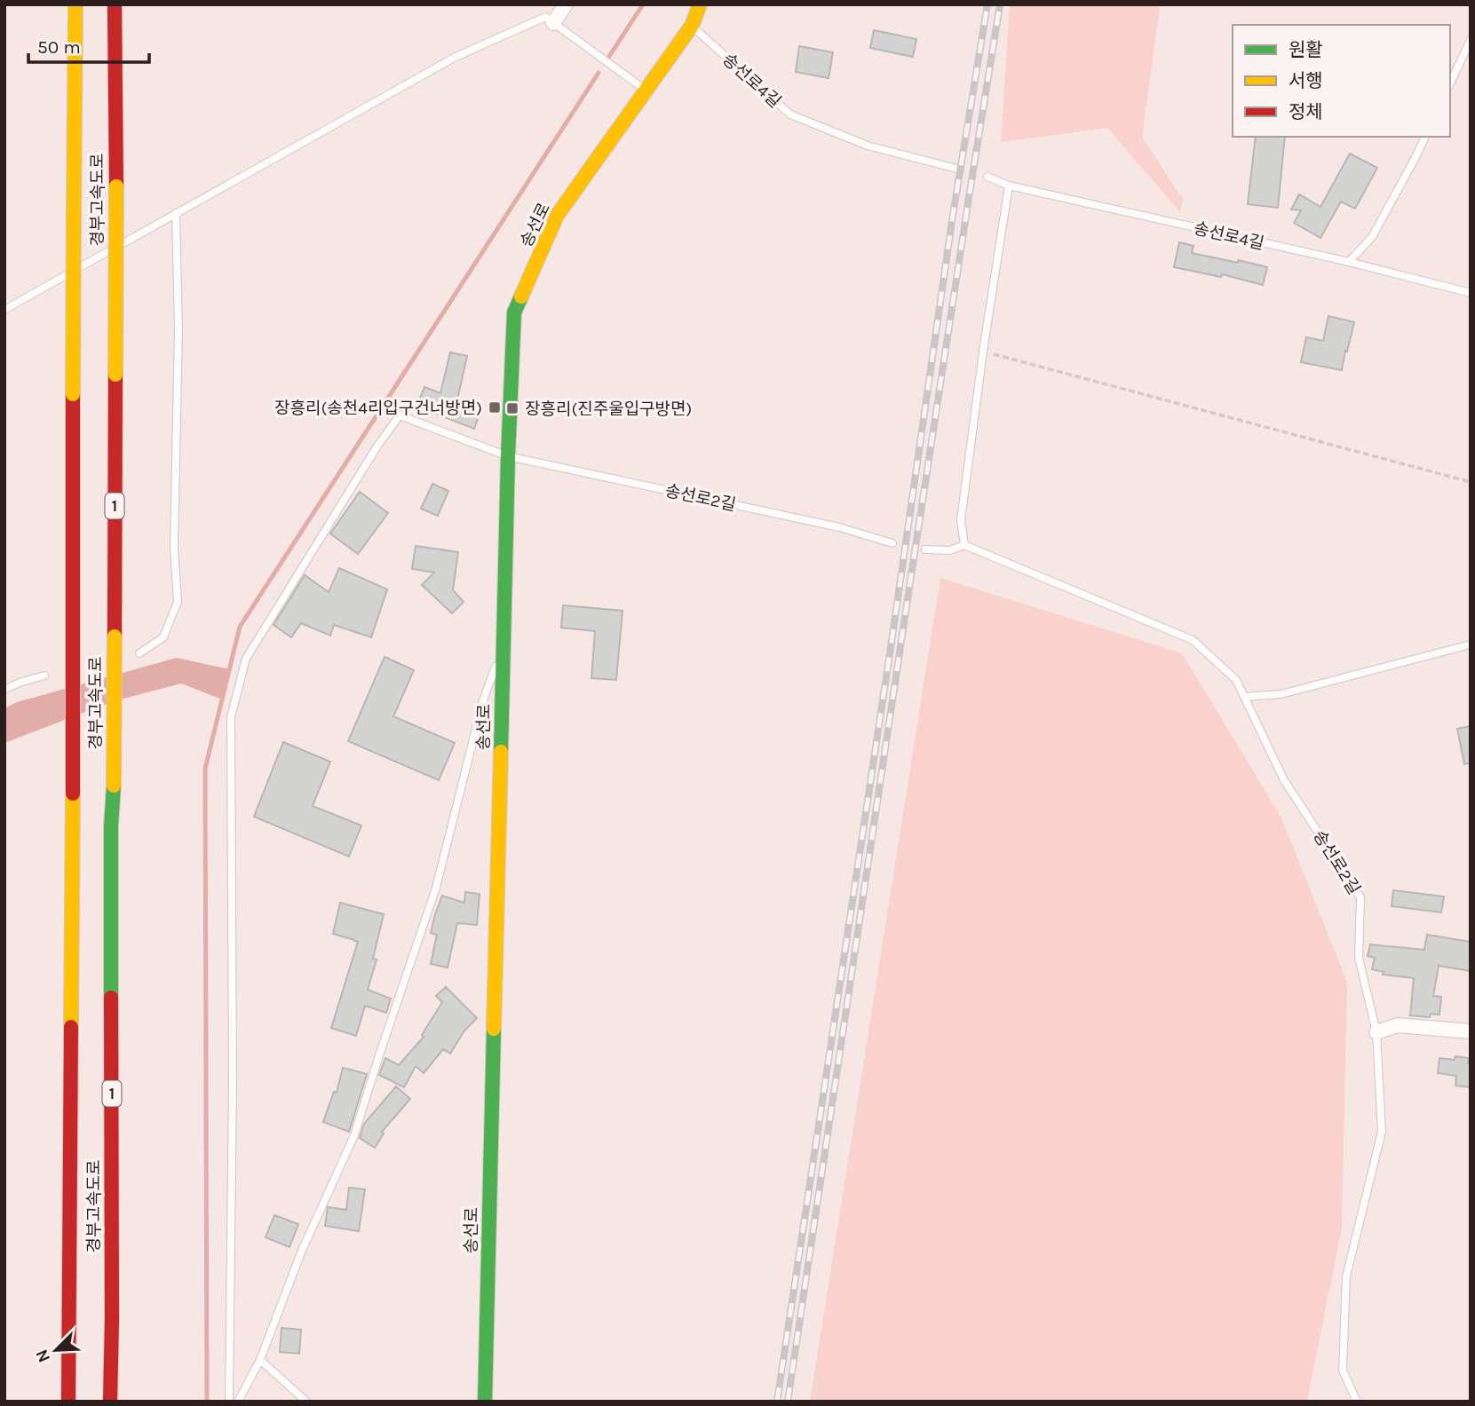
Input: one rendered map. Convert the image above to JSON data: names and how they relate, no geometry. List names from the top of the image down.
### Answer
{
  "streets": {
    "main road": ["경부고속도로", "송선로", "1"],
    "lane": ["송선로4길", "송선로2길"]
  },
  "crossings": [
    ["송선로4길", "송선로"],
    ["송선로", "송선로2길"]
  ],
  "places": {
    "transit": ["장흥리(송천4리입구건너방면)", "장흥리(진주울입구방면)"]
  },
  "legend": ["원활", "서행", "정체"],
  "scale_bar": "50 m",
  "north": "bottom left"
}
